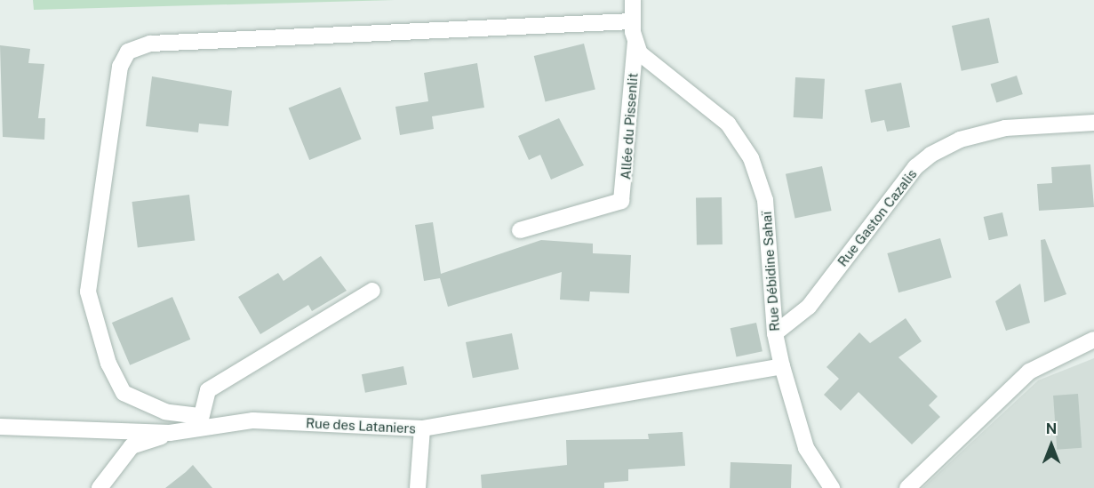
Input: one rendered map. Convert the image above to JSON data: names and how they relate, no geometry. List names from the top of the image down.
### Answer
{
  "streets": {
    "street": [
      "Allée du Pissenlit",
      "Rue Gaston Cazalis",
      "Rue Débidine Sahaï",
      "Rue des Lataniers"
    ]
  },
  "crossings": [
    ["Allée du Pissenlit", "Rue Débidine Sahaï"],
    ["Rue Gaston Cazalis", "Rue Débidine Sahaï"],
    ["Rue Débidine Sahaï", "Rue des Lataniers"]
  ],
  "north": "top"
}
